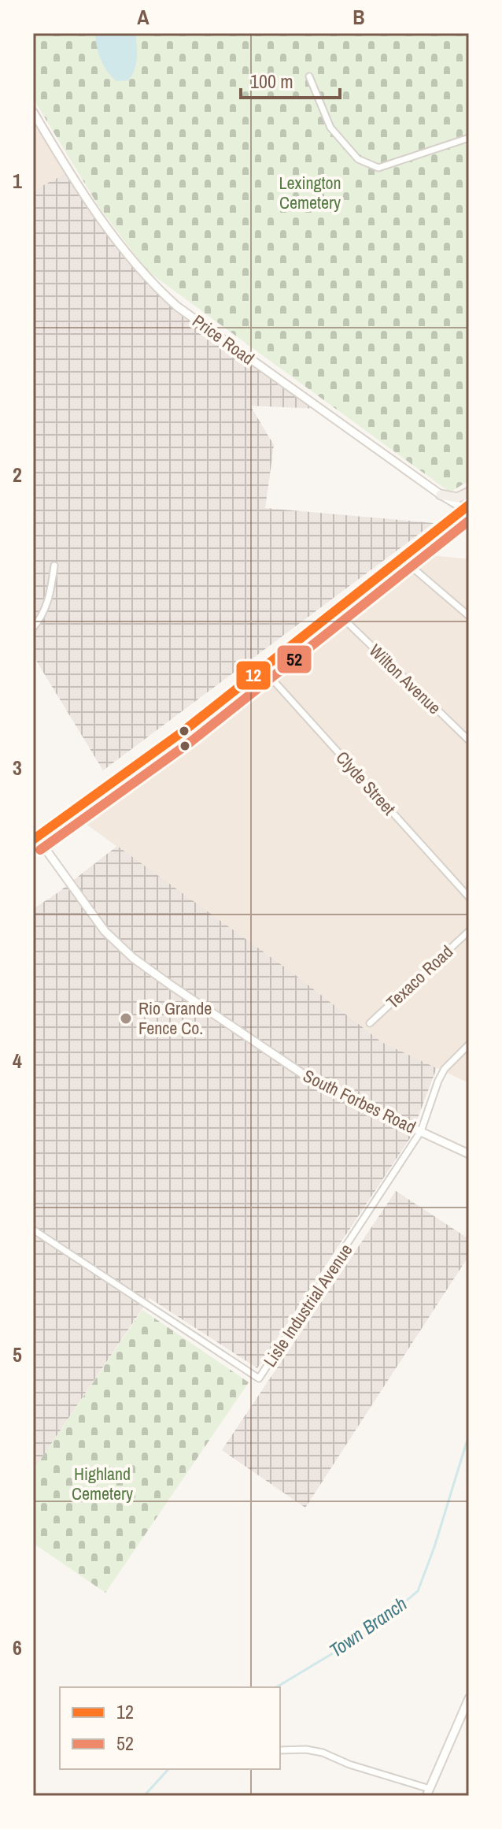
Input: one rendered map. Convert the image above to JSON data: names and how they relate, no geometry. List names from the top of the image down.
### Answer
{
  "streets": {
    "main road": ["Price Road", "South Forbes Road"],
    "street": [
      "Wilton Avenue",
      "Clyde Street",
      "Texaco Road",
      "Lisle Industrial Avenue"
    ]
  },
  "crossings": [
    ["South Forbes Road", "Lisle Industrial Avenue"]
  ],
  "water": ["Town Branch"],
  "parks": ["Lexington Cemetery", "Highland Cemetery"],
  "places": ["Rio Grande Fence Co."],
  "lines": ["transit line 12", "transit line 52"],
  "legend": ["12", "52"],
  "scale_bar": "100 m",
  "grid": {
    "columns": ["A", "B"],
    "rows": [
      "1",
      "2",
      "3",
      "4",
      "5",
      "6"
    ]
  }
}
